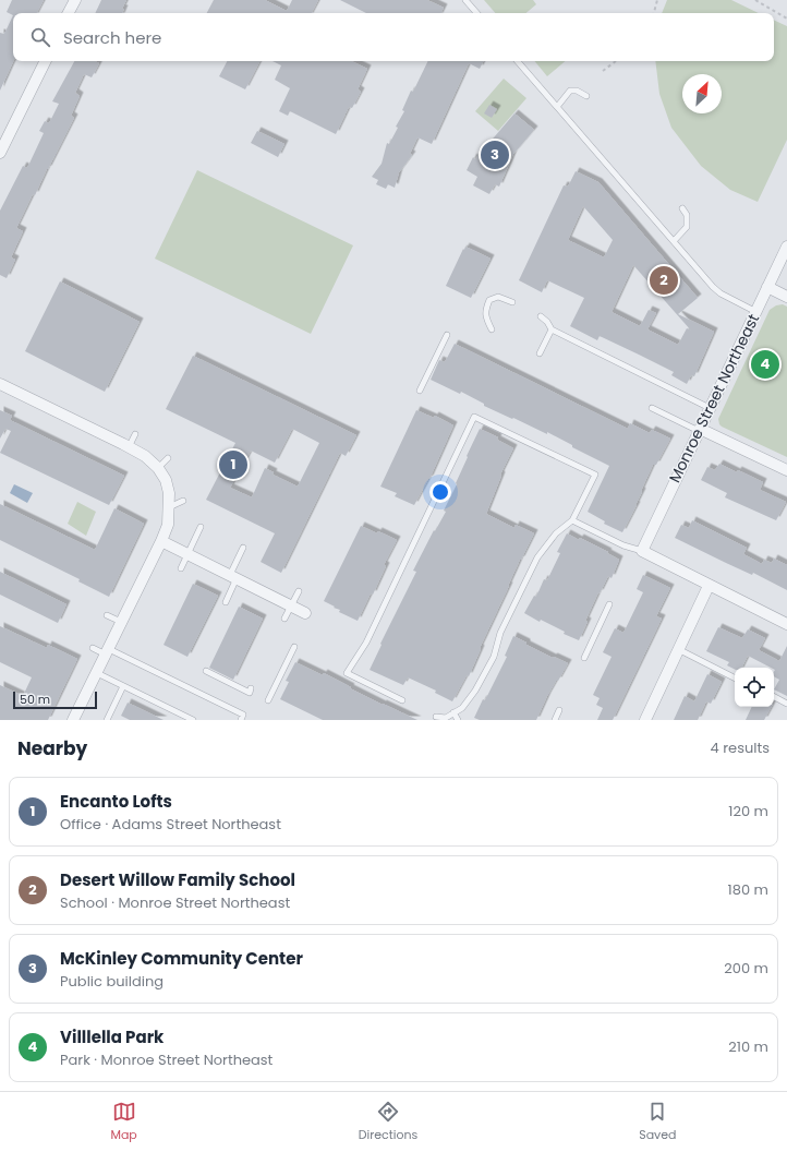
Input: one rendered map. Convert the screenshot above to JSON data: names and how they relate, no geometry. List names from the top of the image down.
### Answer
{
  "streets": {
    "street": ["Monroe Street Northeast"]
  },
  "scale_bar": "50 m",
  "north": "top right",
  "page": {
    "search": "Search here",
    "pins": [
      "3",
      "2",
      "4",
      "1"
    ],
    "scale": "50 m",
    "heading": ["Nearby", "4 results"],
    "list": [
      {
        "mark": "1",
        "name": "Encanto Lofts",
        "note": "Office · Adams Street Northeast",
        "value": "120 m"
      },
      {
        "mark": "2",
        "name": "Desert Willow Family School",
        "note": "School · Monroe Street Northeast",
        "value": "180 m"
      },
      {
        "mark": "3",
        "name": "McKinley Community Center",
        "note": "Public building",
        "value": "200 m"
      },
      {
        "mark": "4",
        "name": "Villlella Park",
        "note": "Park · Monroe Street Northeast",
        "value": "210 m"
      }
    ],
    "nav": ["Map", "Directions", "Saved"]
  }
}
